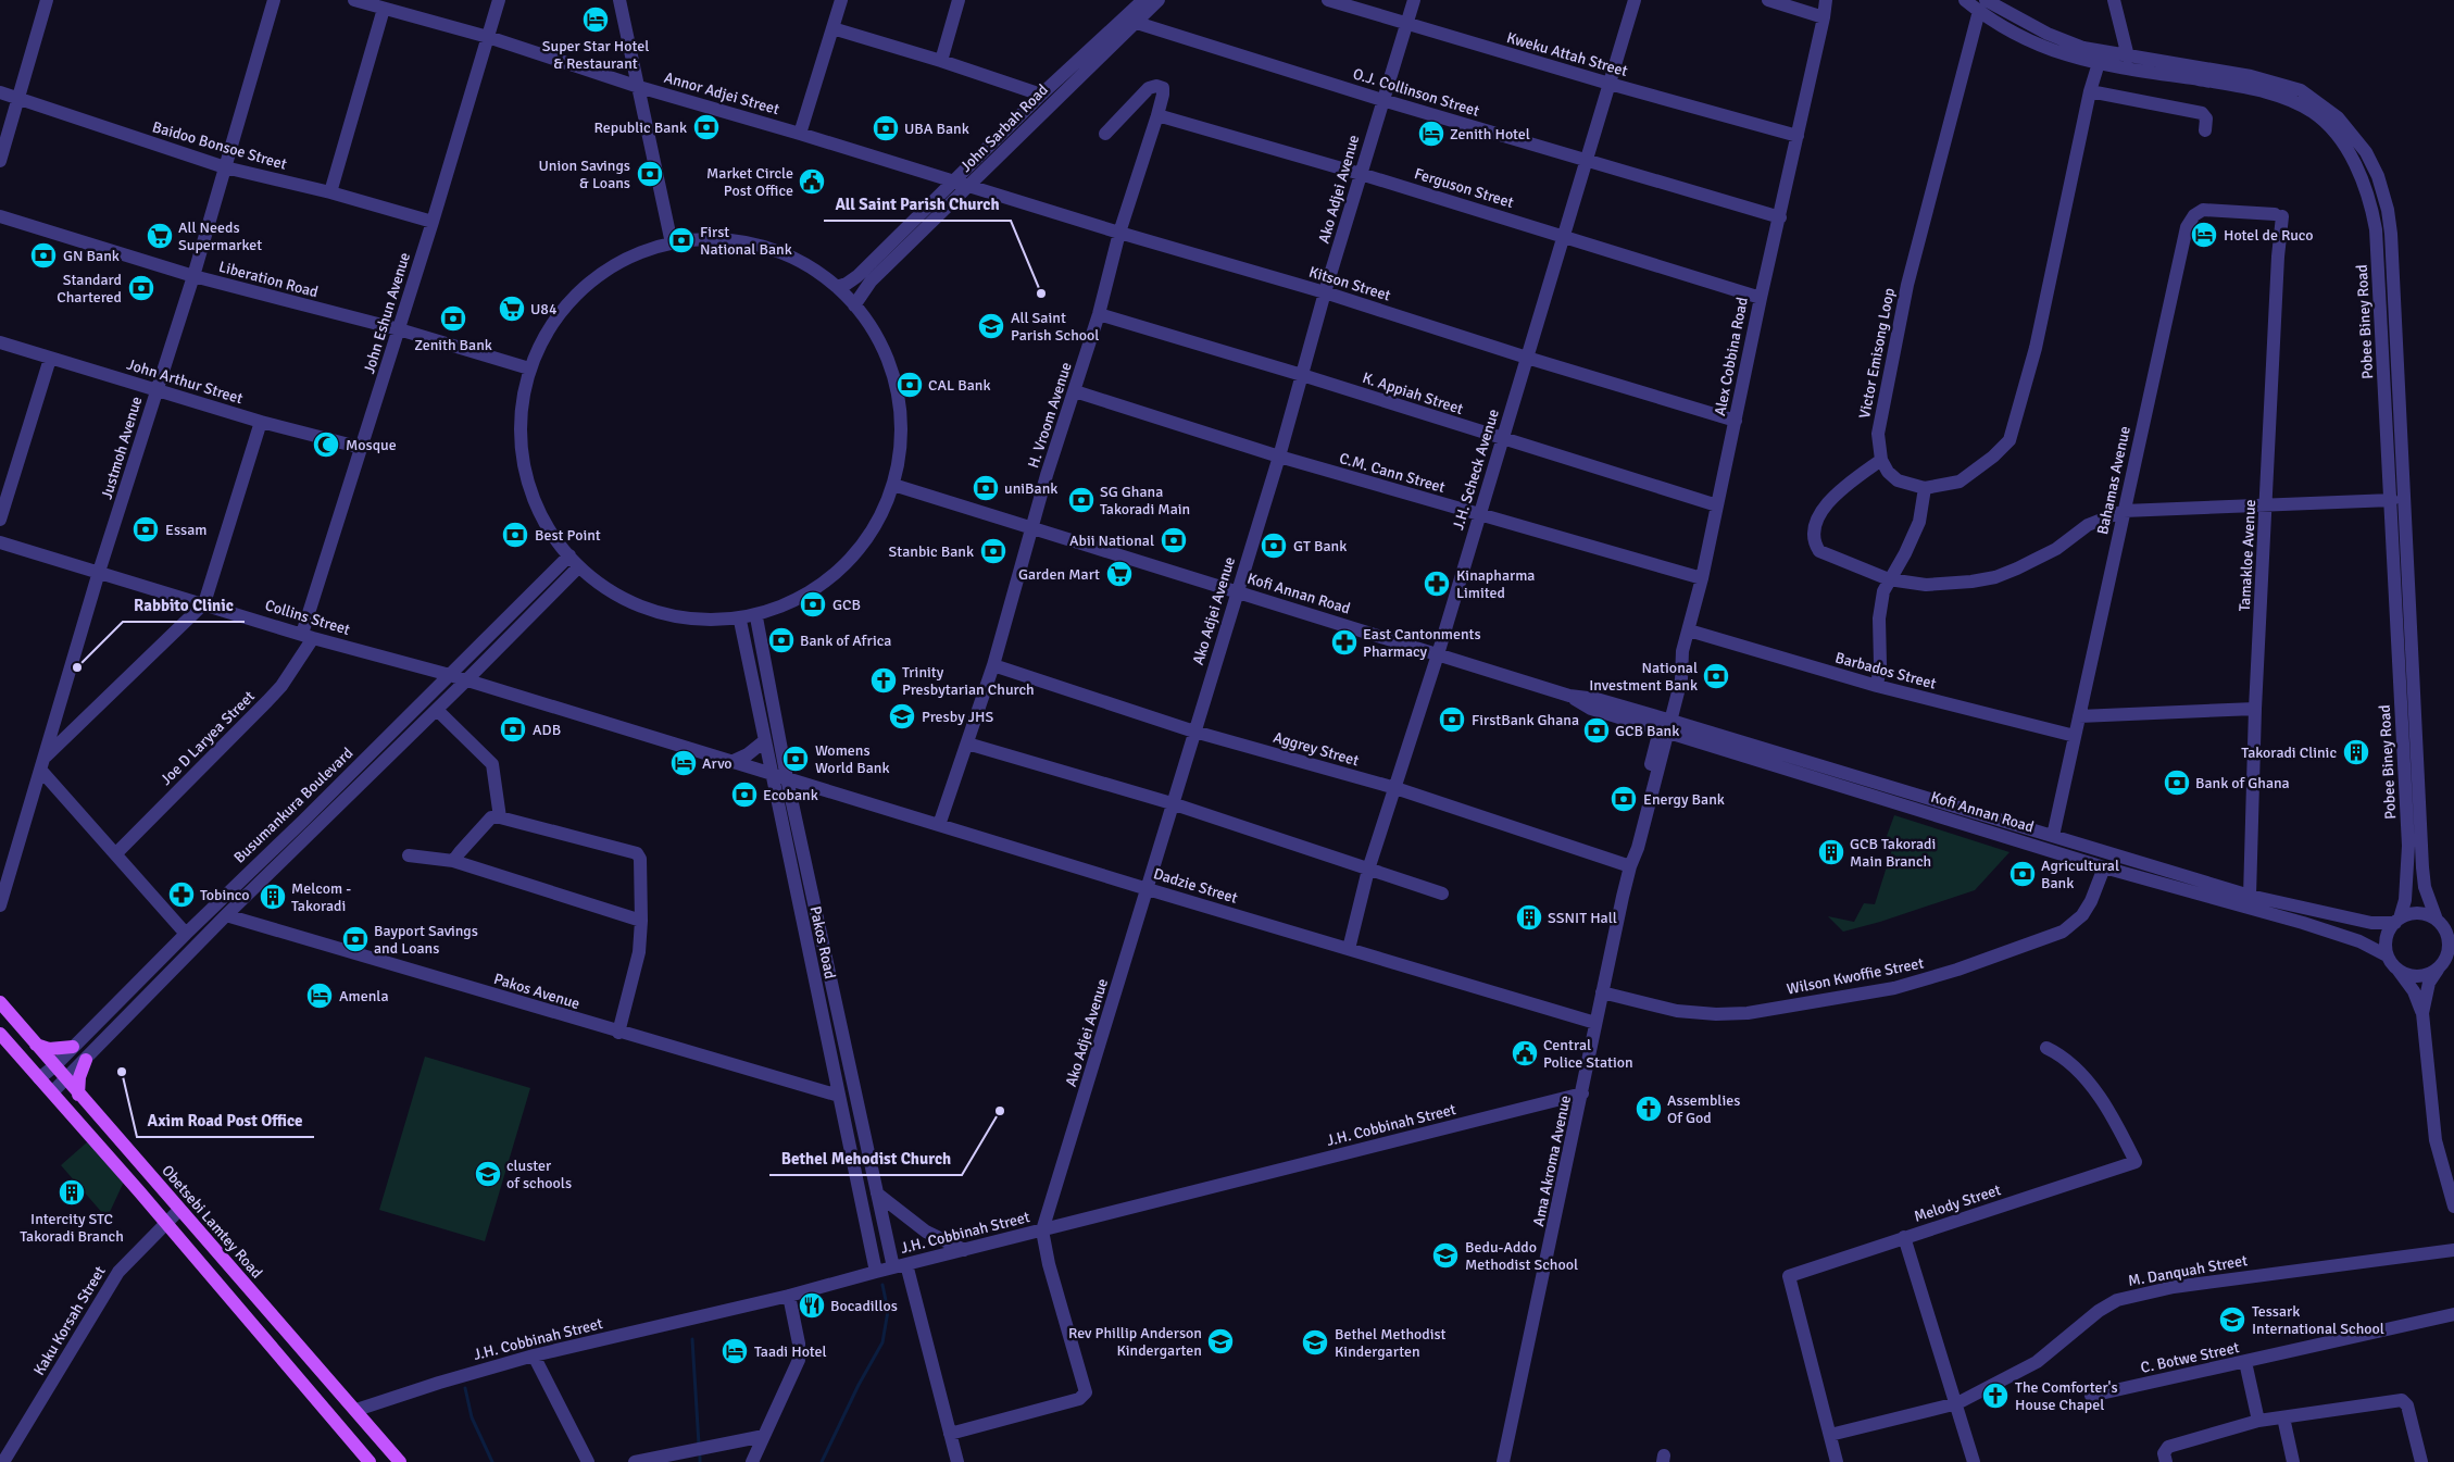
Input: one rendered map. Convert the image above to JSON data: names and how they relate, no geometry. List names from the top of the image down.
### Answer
{
  "streets": {
    "main road": ["Obetsebi Lamtey Road"],
    "street": [
      "Kweku Attah Street",
      "O.J. Collinson Street",
      "Annor Adjei Street",
      "John Sarbah Road",
      "Baidoo Bonsoe Street",
      "Ferguson Street",
      "Ako Adjei Avenue",
      "Liberation Road",
      "Kitson Street",
      "John Eshun Avenue",
      "Pobee Biney Road",
      "Victor Emisong Loop",
      "Alex Cobbina Road",
      "John Arthur Street",
      "K. Appiah Street",
      "H. Vroom Avenue",
      "Justmoh Avenue",
      "J.H. Scheck Avenue",
      "C.M. Cann Street",
      "Bahamas Avenue",
      "Tamakloe Avenue",
      "Kofi Annan Road",
      "Collins Street",
      "Barbados Street",
      "Joe D Laryea Street",
      "Aggrey Street",
      "Busumankura Boulevard",
      "Dadzie Street",
      "Pakos Road",
      "Wilson Kwoffie Street",
      "Pakos Avenue",
      "J.H. Cobbinah Street",
      "Ama Akroma Avenue",
      "Melody Street",
      "M. Danquah Street",
      "Kaku Korsah Street",
      "C. Botwe Street"
    ]
  },
  "crossings": [
    ["Kweku Attah Street", "Ako Adjei Avenue"],
    ["Kweku Attah Street", "Alex Cobbina Road"],
    ["Kweku Attah Street", "J.H. Scheck Avenue"],
    ["O.J. Collinson Street", "John Sarbah Road"],
    ["O.J. Collinson Street", "Ako Adjei Avenue"],
    ["O.J. Collinson Street", "Alex Cobbina Road"],
    ["O.J. Collinson Street", "J.H. Scheck Avenue"],
    ["Annor Adjei Street", "John Sarbah Road"],
    ["Annor Adjei Street", "Kitson Street"],
    ["Annor Adjei Street", "John Eshun Avenue"],
    ["John Sarbah Road", "Kitson Street"],
    ["Baidoo Bonsoe Street", "John Eshun Avenue"],
    ["Baidoo Bonsoe Street", "Justmoh Avenue"],
    ["Ferguson Street", "Ako Adjei Avenue"],
    ["Ferguson Street", "Alex Cobbina Road"],
    ["Ferguson Street", "H. Vroom Avenue"],
    ["Ferguson Street", "J.H. Scheck Avenue"],
    ["Ako Adjei Avenue", "Kitson Street"],
    ["Ako Adjei Avenue", "K. Appiah Street"],
    ["Ako Adjei Avenue", "C.M. Cann Street"],
    ["Ako Adjei Avenue", "Kofi Annan Road"],
    ["Ako Adjei Avenue", "Aggrey Street"],
    ["Ako Adjei Avenue", "Dadzie Street"],
    ["Ako Adjei Avenue", "J.H. Cobbinah Street"],
    ["Liberation Road", "John Eshun Avenue"],
    ["Liberation Road", "Justmoh Avenue"],
    ["Kitson Street", "Alex Cobbina Road"],
    ["Kitson Street", "H. Vroom Avenue"],
    ["Kitson Street", "J.H. Scheck Avenue"],
    ["John Eshun Avenue", "John Arthur Street"],
    ["John Eshun Avenue", "Collins Street"],
    ["John Eshun Avenue", "Joe D Laryea Street"],
    ["Pobee Biney Road", "Victor Emisong Loop"],
    ["Pobee Biney Road", "Kofi Annan Road"],
    ["Alex Cobbina Road", "K. Appiah Street"],
    ["Alex Cobbina Road", "C.M. Cann Street"],
    ["Alex Cobbina Road", "Kofi Annan Road"],
    ["Alex Cobbina Road", "Barbados Street"],
    ["Alex Cobbina Road", "Ama Akroma Avenue"],
    ["John Arthur Street", "Justmoh Avenue"],
    ["K. Appiah Street", "H. Vroom Avenue"],
    ["K. Appiah Street", "J.H. Scheck Avenue"],
    ["H. Vroom Avenue", "C.M. Cann Street"],
    ["H. Vroom Avenue", "Kofi Annan Road"],
    ["H. Vroom Avenue", "Aggrey Street"],
    ["H. Vroom Avenue", "Dadzie Street"],
    ["Justmoh Avenue", "Collins Street"],
    ["J.H. Scheck Avenue", "C.M. Cann Street"],
    ["J.H. Scheck Avenue", "Kofi Annan Road"],
    ["J.H. Scheck Avenue", "Aggrey Street"],
    ["J.H. Scheck Avenue", "Dadzie Street"],
    ["Bahamas Avenue", "Tamakloe Avenue"],
    ["Bahamas Avenue", "Kofi Annan Road"],
    ["Bahamas Avenue", "Barbados Street"],
    ["Tamakloe Avenue", "Kofi Annan Road"],
    ["Kofi Annan Road", "Wilson Kwoffie Street"],
    ["Kofi Annan Road", "Ama Akroma Avenue"],
    ["Collins Street", "Joe D Laryea Street"],
    ["Collins Street", "Busumankura Boulevard"],
    ["Aggrey Street", "Ama Akroma Avenue"],
    ["Busumankura Boulevard", "Pakos Avenue"],
    ["Busumankura Boulevard", "Obetsebi Lamtey Road"],
    ["Dadzie Street", "Pakos Road"],
    ["Dadzie Street", "Ama Akroma Avenue"],
    ["Pakos Road", "Pakos Avenue"],
    ["Pakos Road", "J.H. Cobbinah Street"],
    ["Wilson Kwoffie Street", "Ama Akroma Avenue"],
    ["J.H. Cobbinah Street", "Ama Akroma Avenue"],
    ["J.H. Cobbinah Street", "Obetsebi Lamtey Road"],
    ["Melody Street", "M. Danquah Street"],
    ["Obetsebi Lamtey Road", "Kaku Korsah Street"]
  ],
  "places": {
    "hotel": [
      "Super Star Hotel & Restaurant",
      "Zenith Hotel",
      "Hotel de Ruco",
      "Arvo",
      "Amenla",
      "Taadi Hotel"
    ],
    "bank": [
      "Republic Bank",
      "UBA Bank",
      "Union Savings & Loans",
      "First National Bank",
      "GN Bank",
      "Standard Chartered",
      "Zenith Bank",
      "CAL Bank",
      "uniBank",
      "SG Ghana Takoradi Main",
      "Essam",
      "Best Point",
      "Abii National",
      "GT Bank",
      "Stanbic Bank",
      "GCB",
      "Bank of Africa",
      "National Investment Bank",
      "FirstBank Ghana",
      "ADB",
      "GCB Bank",
      "Womens World Bank",
      "Bank of Ghana",
      "Ecobank",
      "Energy Bank",
      "Agricultural Bank",
      "Bayport Savings and Loans"
    ],
    "public building": ["Market Circle Post Office", "Central Police Station"],
    "supermarket": ["All Needs Supermarket", "U84", "Garden Mart"],
    "other": [
      "All Saint Parish Church",
      "Rabbito Clinic",
      "Axim Road Post Office",
      "Bethel Mehodist Church"
    ],
    "school or university": [
      "All Saint Parish School",
      "Presby JHS",
      "cluster of schools",
      "Bedu-Addo Methodist School",
      "Tessark International School",
      "Rev Phillip Anderson Kindergarten",
      "Bethel Methodist Kindergarten"
    ],
    "mosque": ["Mosque"],
    "pharmacy": ["Kinapharma Limited", "East Cantonments Pharmacy", "Tobinco"],
    "church": ["Trinity Presbytarian Church", "Assemblies Of God", "The Comforter's House Chapel"],
    "building": [
      "Takoradi Clinic",
      "GCB Takoradi Main Branch",
      "Melcom - Takoradi",
      "SSNIT Hall",
      "Intercity STC Takoradi Branch"
    ],
    "restaurant": ["Bocadillos"]
  }
}
